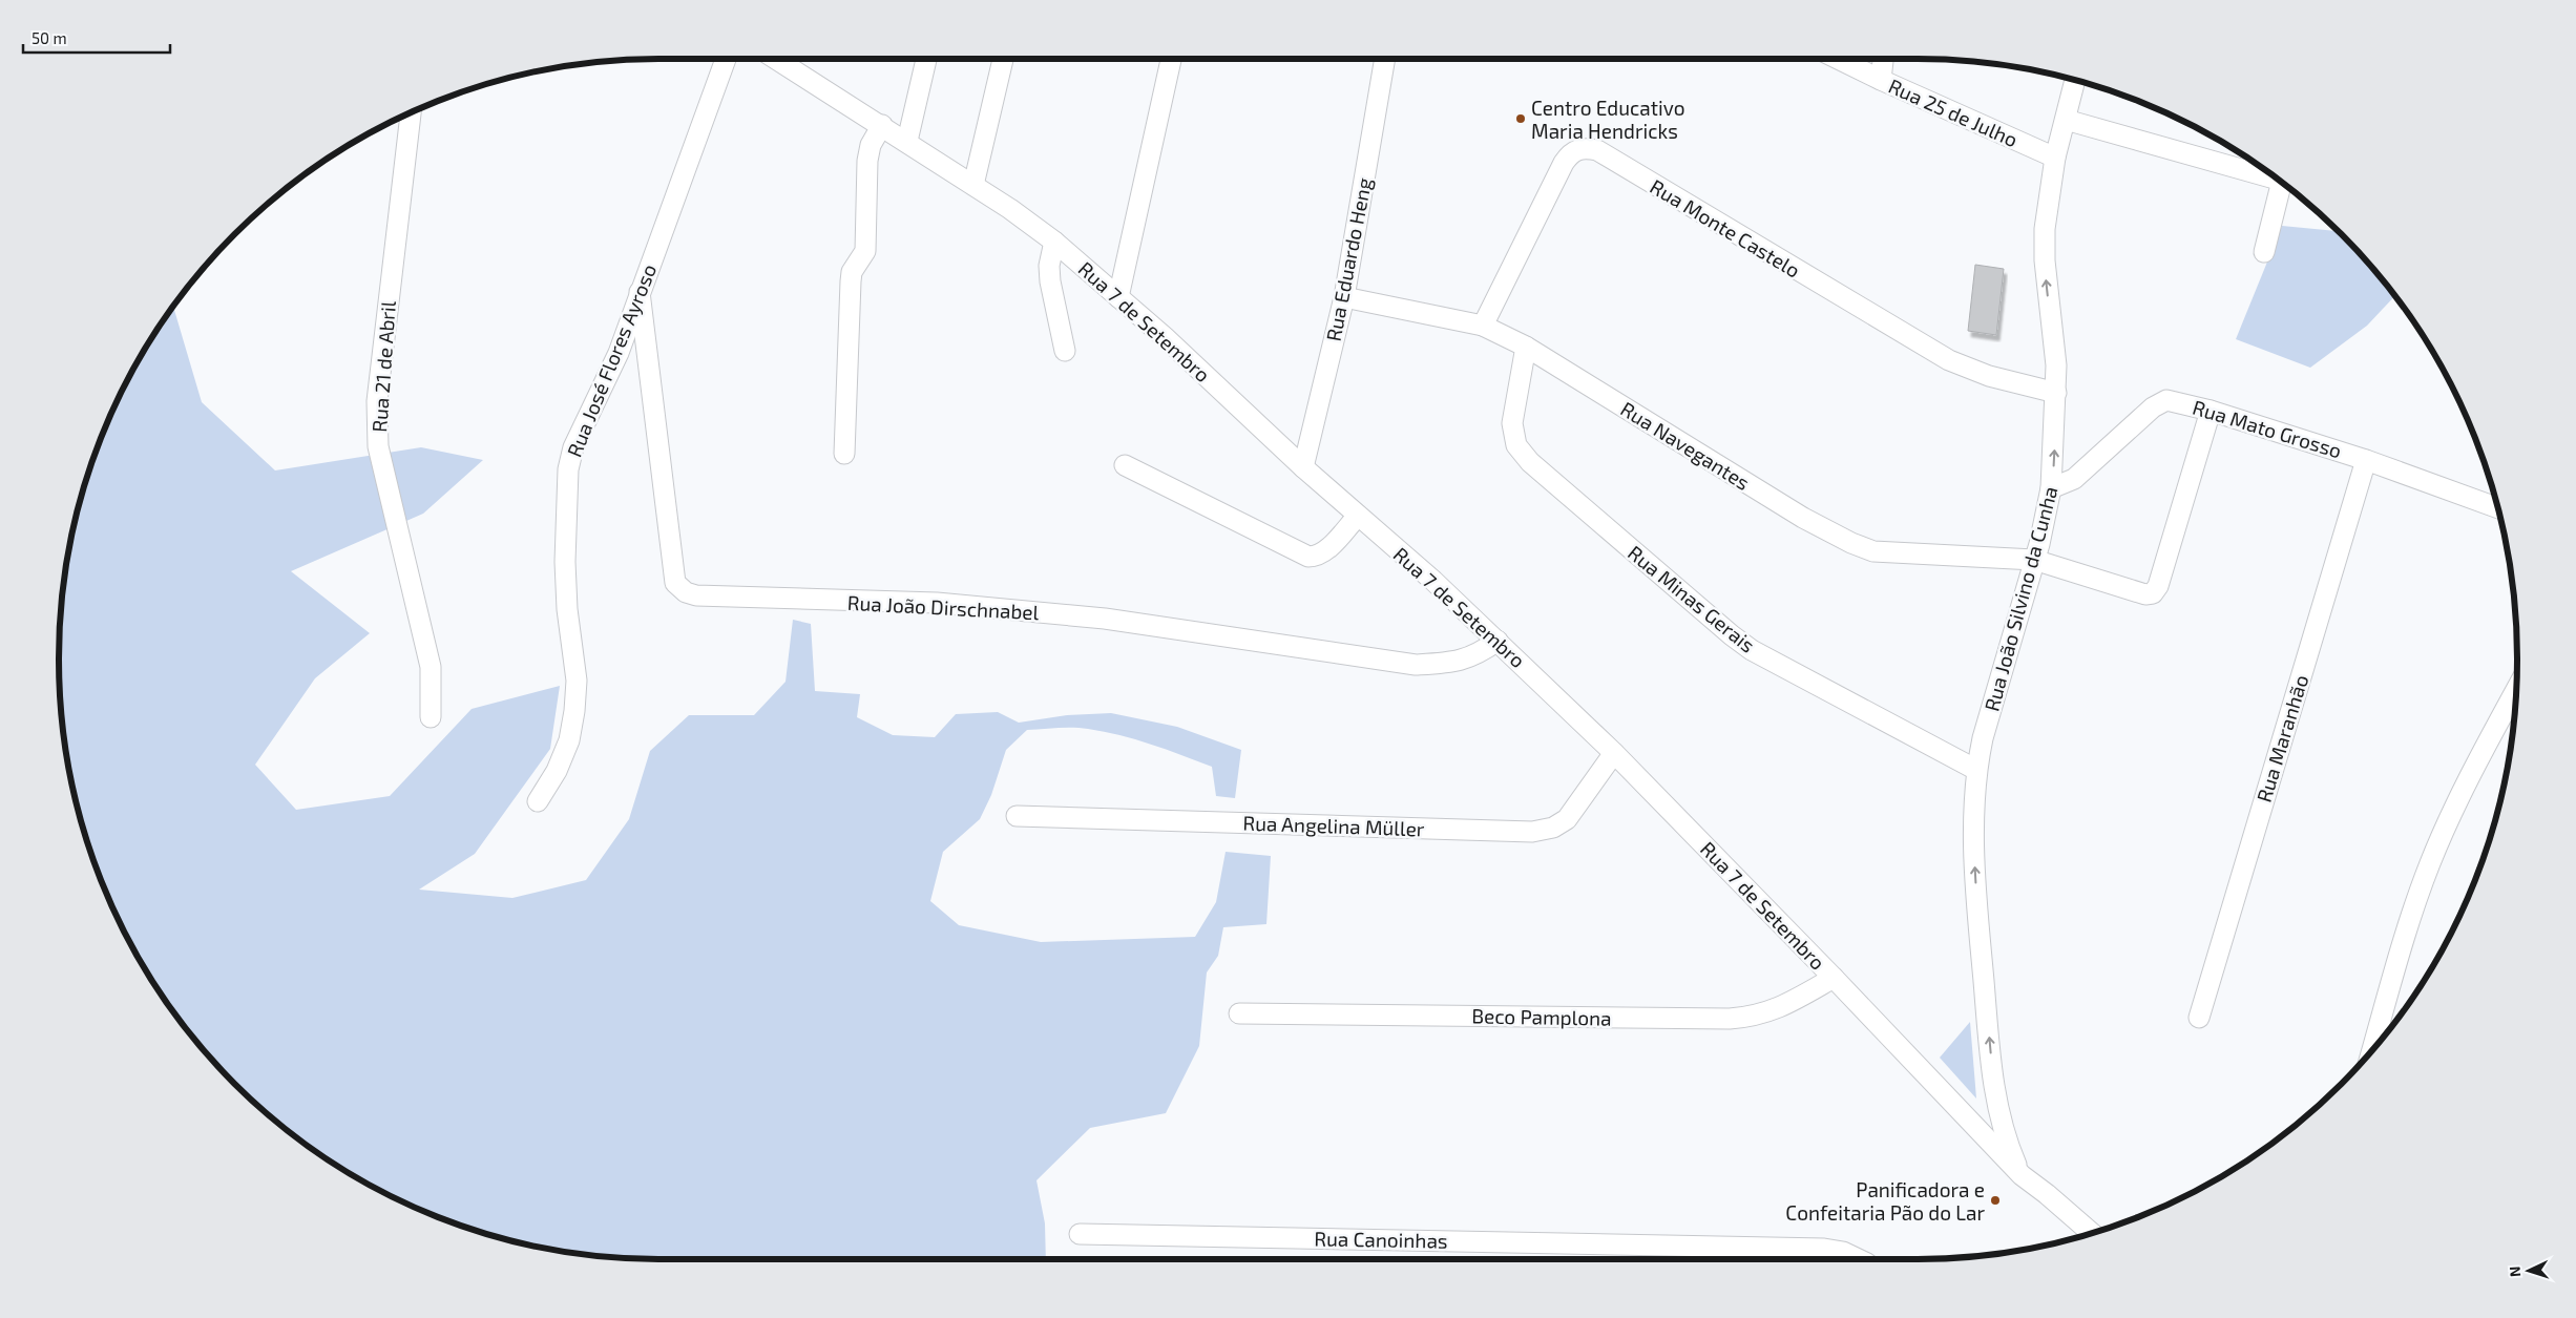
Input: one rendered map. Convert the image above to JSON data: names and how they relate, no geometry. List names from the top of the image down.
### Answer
{
  "streets": {
    "street": [
      "Rua 25 de Julho",
      "Rua Monte Castelo",
      "Rua Eduardo Heng",
      "Rua 7 de Setembro",
      "Rua José Flores Ayroso",
      "Rua 21 de Abril",
      "Rua Mato Grosso",
      "Rua Navegantes",
      "Rua Minas Gerais",
      "Rua João Silvino da Cunha",
      "Rua João Dirschnabel",
      "Rua Maranhão",
      "Rua Angelina Müller",
      "Beco Pamplona",
      "Rua Canoinhas"
    ]
  },
  "crossings": [
    ["Rua 25 de Julho", "Rua João Silvino da Cunha"],
    ["Rua Monte Castelo", "Rua Navegantes"],
    ["Rua Monte Castelo", "Rua João Silvino da Cunha"],
    ["Rua Eduardo Heng", "Rua 7 de Setembro"],
    ["Rua Eduardo Heng", "Rua Navegantes"],
    ["Rua 7 de Setembro", "Rua João Silvino da Cunha"],
    ["Rua 7 de Setembro", "Rua João Dirschnabel"],
    ["Rua 7 de Setembro", "Rua Angelina Müller"],
    ["Rua 7 de Setembro", "Beco Pamplona"],
    ["Rua José Flores Ayroso", "Rua João Dirschnabel"],
    ["Rua Mato Grosso", "Rua Navegantes"],
    ["Rua Mato Grosso", "Rua João Silvino da Cunha"],
    ["Rua Mato Grosso", "Rua Maranhão"],
    ["Rua Navegantes", "Rua Minas Gerais"],
    ["Rua Navegantes", "Rua João Silvino da Cunha"],
    ["Rua Minas Gerais", "Rua João Silvino da Cunha"]
  ],
  "one_way": ["Rua João Silvino da Cunha"],
  "places": ["Centro Educativo Maria Hendricks", "Panificadora e Confeitaria Pão do Lar"],
  "scale_bar": "50 m",
  "north": "left"
}
